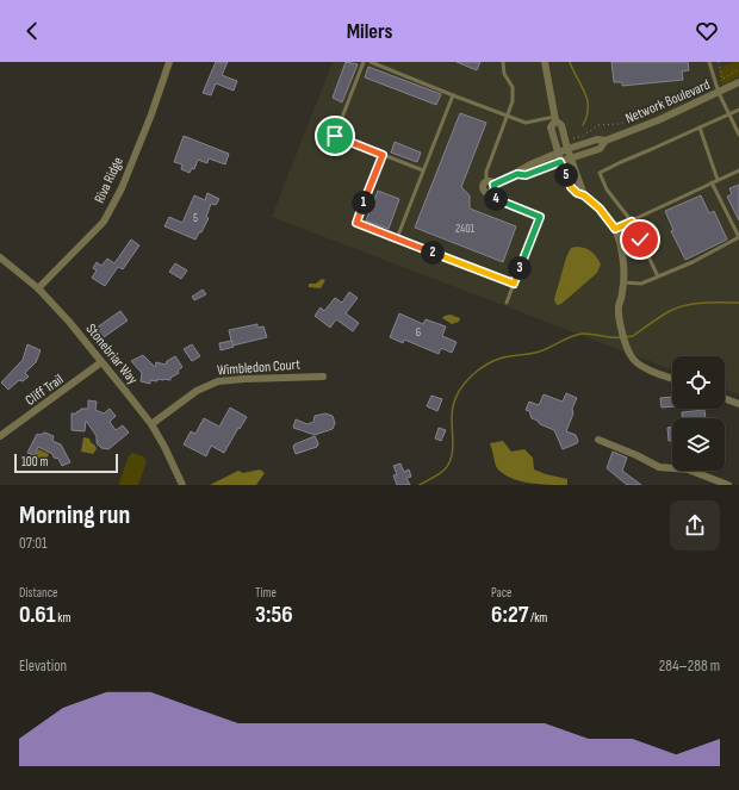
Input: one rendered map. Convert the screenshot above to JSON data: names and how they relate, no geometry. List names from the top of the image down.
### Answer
{
  "streets": {
    "street": [
      "Network Boulevard",
      "Riva Ridge",
      "Stonebriar Way",
      "Wimbledon Court",
      "Cliff Trail"
    ]
  },
  "crossings": [
    ["Riva Ridge", "Stonebriar Way"],
    ["Stonebriar Way", "Wimbledon Court"],
    ["Stonebriar Way", "Cliff Trail"]
  ],
  "house_numbers": ["5", "2401", "6"],
  "scale_bar": "100 m",
  "page": {
    "header": "Milers",
    "pins": [
      "5",
      "4",
      "1",
      "2",
      "3"
    ],
    "scale": "100 m",
    "heading": ["Morning run", "07:01"],
    "stats": [
      ["Distance", "0.61 km"],
      ["Time", "3:56"],
      ["Pace", "6:27 /km"]
    ],
    "chart": ["Elevation", "284–288 m"]
  }
}
